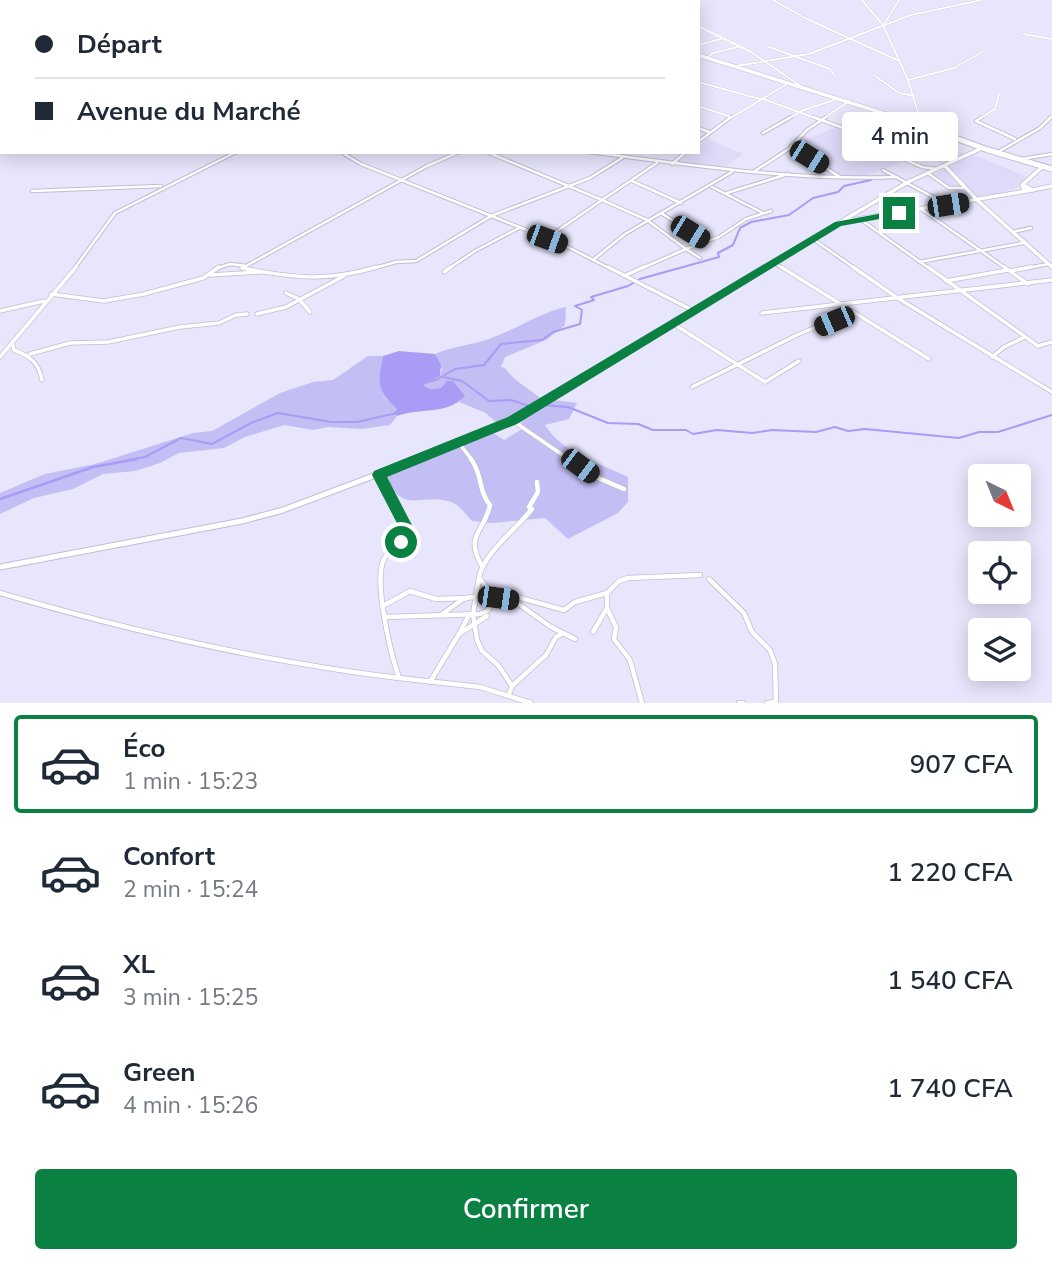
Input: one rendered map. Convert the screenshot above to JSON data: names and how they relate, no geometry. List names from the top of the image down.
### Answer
{
  "north": "bottom right",
  "page": {
    "banner": ["Départ", "Avenue du Marché"],
    "bubble": "4 min",
    "list": [
      {
        "name": "Éco",
        "note": "1 min · 15:23",
        "value": "907 CFA"
      },
      {
        "name": "Confort",
        "note": "2 min · 15:24",
        "value": "1 220 CFA"
      },
      {
        "name": "XL",
        "note": "3 min · 15:25",
        "value": "1 540 CFA"
      },
      {
        "name": "Green",
        "note": "4 min · 15:26",
        "value": "1 740 CFA"
      }
    ],
    "buttons": "Confirmer"
  }
}
